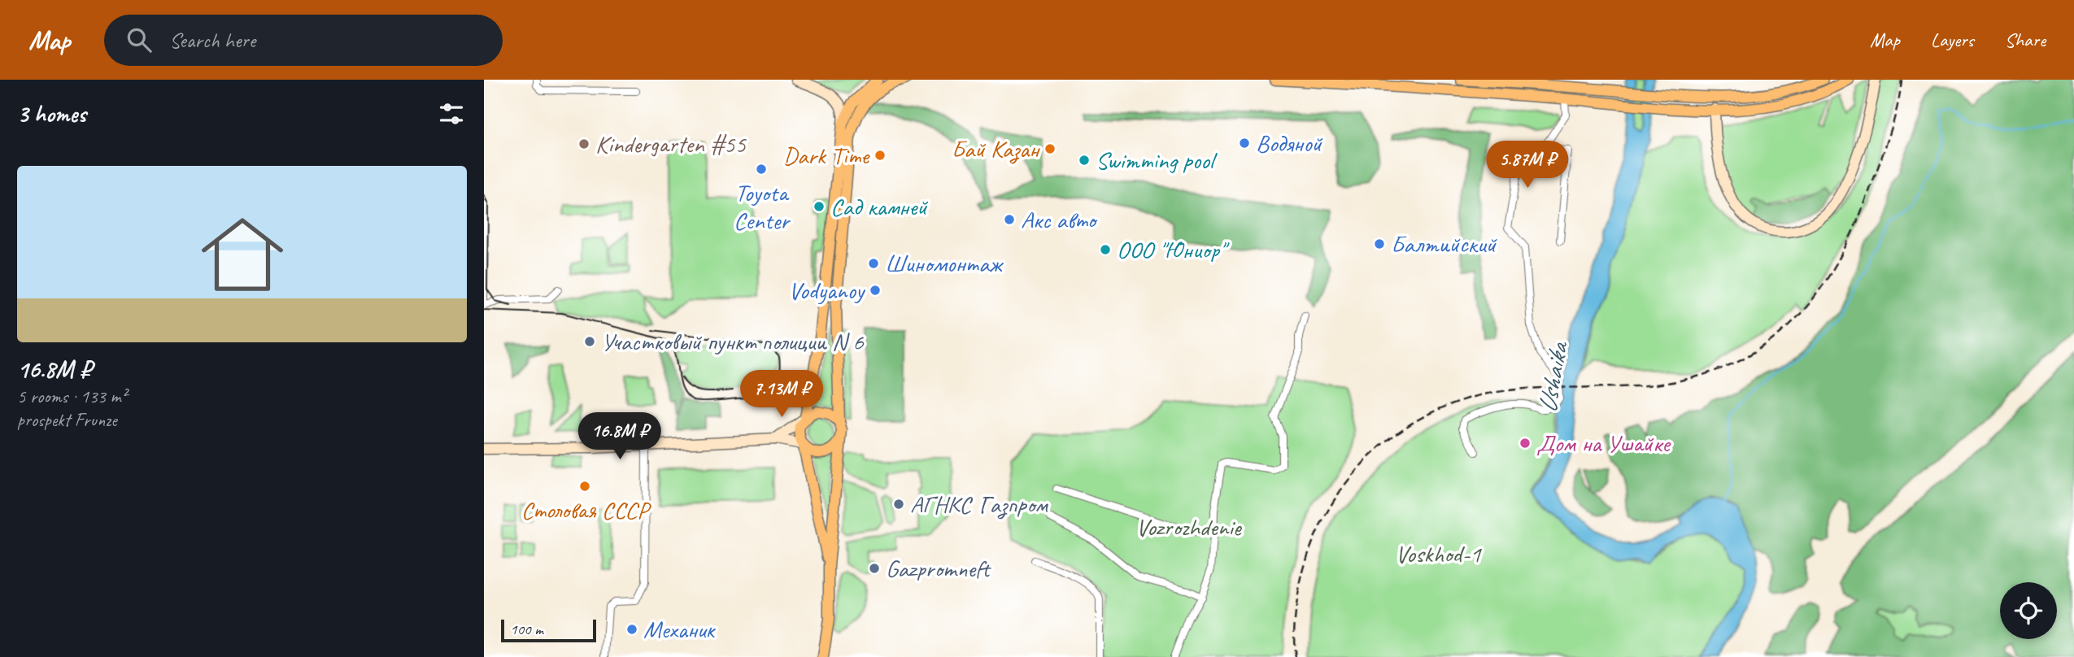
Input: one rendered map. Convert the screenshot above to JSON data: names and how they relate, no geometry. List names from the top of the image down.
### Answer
{
  "water": ["Ushaika"],
  "parks": ["Vozrozhdenie", "Voskhod-1"],
  "places": [
    "Водяной",
    "Kindergarten #55",
    "Бай Казан",
    "Dark Time",
    "Swimming pool",
    "Toyota Center",
    "Сад камней",
    "Акс авто",
    "Балтийский",
    "ООО \"Юниор\"",
    "Шиномонтаж",
    "Vodyanoy",
    "Участковый пункт полиции N 6",
    "Дом на Ушайке",
    "Столовая СССР",
    "АГНКС Газпром",
    "Gazpromneft",
    "Механик"
  ],
  "scale_bar": "100 m",
  "page": {
    "header": "Map",
    "search": "Search here",
    "nav": ["Map", "Layers", "Share"],
    "heading": "3 homes",
    "price": ["5.87M ₽", "7.13M ₽", "16.8M ₽"],
    "list": [
      {
        "name": "16.8M ₽",
        "note": "5 rooms · 133 m² · prospekt Frunze"
      }
    ],
    "scale": "100 m"
  }
}
